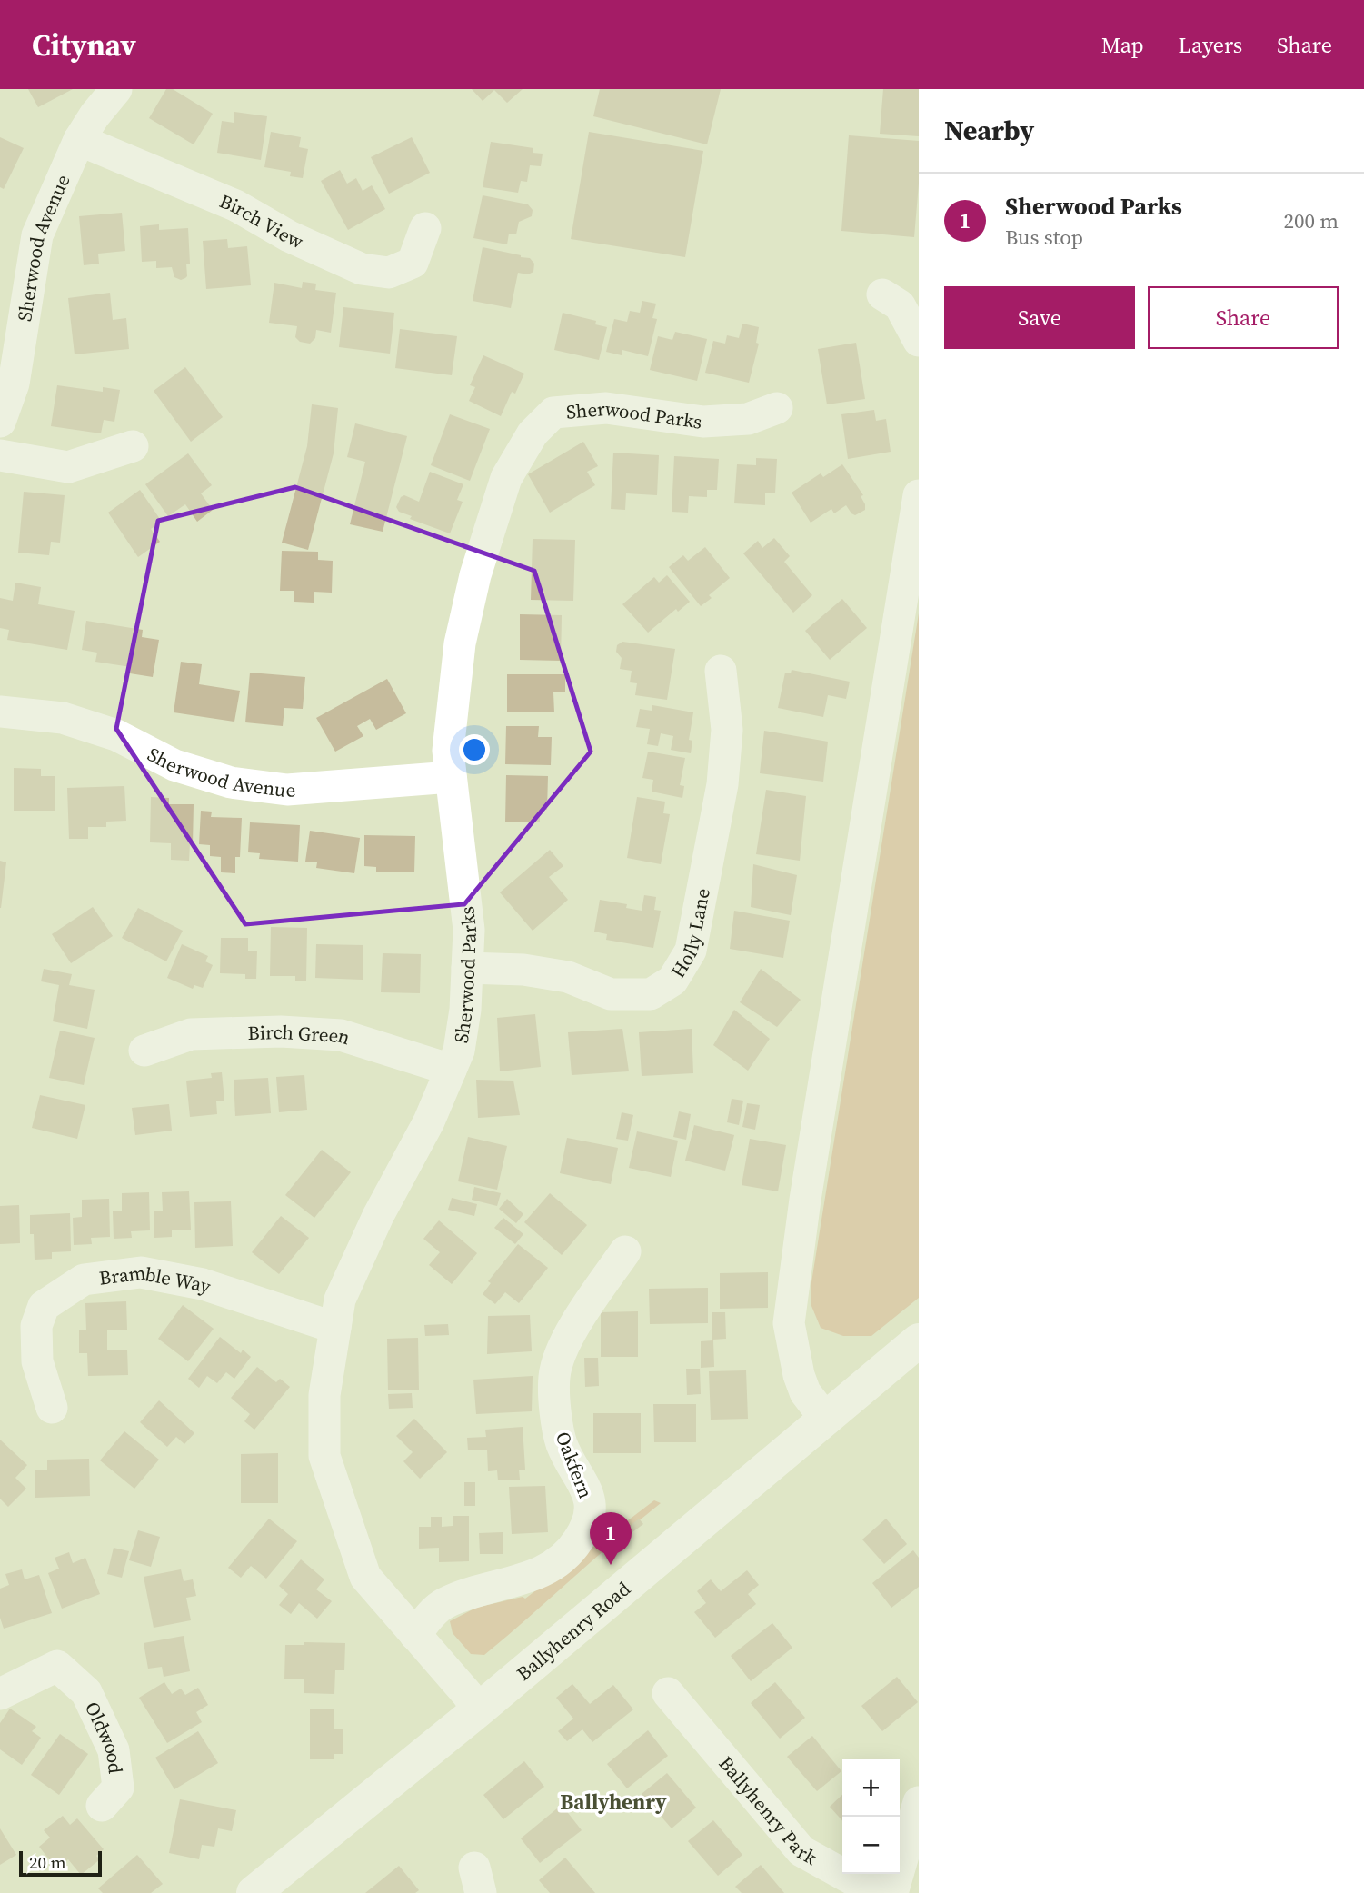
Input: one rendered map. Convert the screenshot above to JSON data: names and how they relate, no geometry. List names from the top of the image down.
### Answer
{
  "streets": {
    "main road": ["Ballyhenry Road"],
    "street": [
      "Birch View",
      "Sherwood Avenue",
      "Sherwood Parks",
      "Holly Lane",
      "Birch Green",
      "Bramble Way",
      "Oakfern",
      "Oldwood",
      "Ballyhenry Park"
    ]
  },
  "crossings": [
    ["Birch View", "Sherwood Avenue"],
    ["Sherwood Avenue", "Sherwood Parks"],
    ["Sherwood Parks", "Holly Lane"],
    ["Sherwood Parks", "Birch Green"],
    ["Sherwood Parks", "Bramble Way"],
    ["Sherwood Parks", "Oakfern"],
    ["Sherwood Parks", "Ballyhenry Road"]
  ],
  "districts": ["Ballyhenry"],
  "scale_bar": "20 m",
  "page": {
    "header": "Citynav",
    "nav": ["Map", "Layers", "Share"],
    "heading": "Nearby",
    "list": [
      {
        "mark": "1",
        "name": "Sherwood Parks",
        "note": "Bus stop",
        "value": "200 m"
      }
    ],
    "buttons": ["Save", "Share"],
    "pins": "1",
    "map_buttons": ["+", "−"],
    "scale": "20 m"
  }
}
